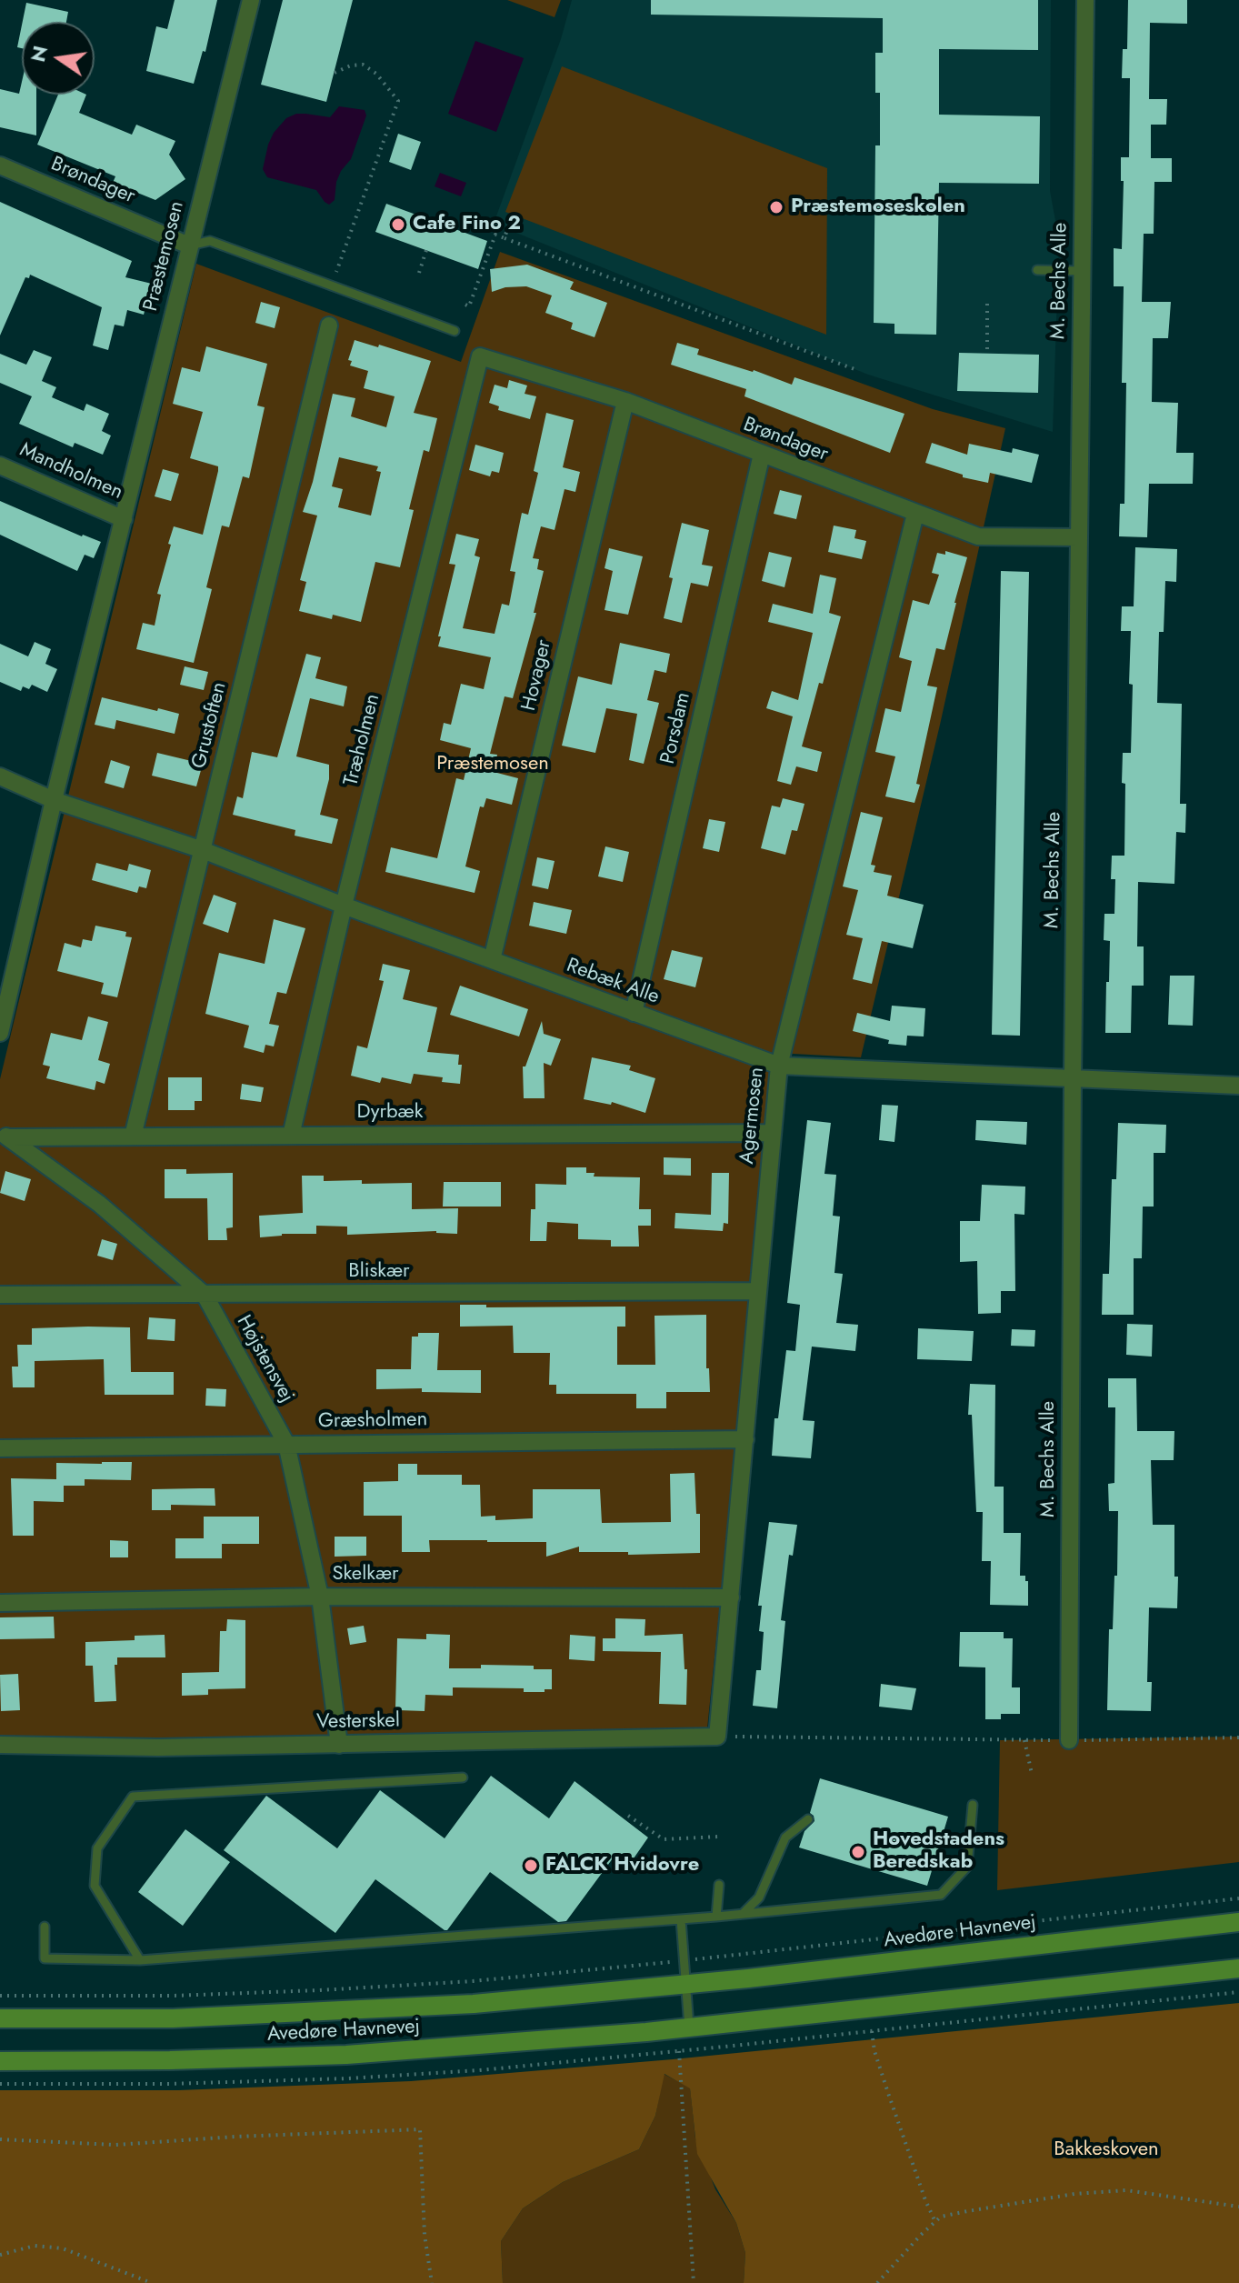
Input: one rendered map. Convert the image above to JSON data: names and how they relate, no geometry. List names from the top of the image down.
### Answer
{
  "streets": {
    "street": [
      "Brøndager",
      "Præstemosen",
      "M. Bechs Alle",
      "Mandholmen",
      "Hovager",
      "Grustoften",
      "Porsdam",
      "Træholmen",
      "Rebæk Alle",
      "Dyrbæk",
      "Agermosen",
      "Bliskær",
      "Højstensvej",
      "Græsholmen",
      "Skelkær",
      "Vesterskel",
      "Avedøre Havnevej"
    ]
  },
  "crossings": [
    ["Brøndager", "Præstemosen"],
    ["Brøndager", "M. Bechs Alle"],
    ["Brøndager", "Hovager"],
    ["Brøndager", "Porsdam"],
    ["Brøndager", "Træholmen"],
    ["Brøndager", "Agermosen"],
    ["Præstemosen", "Mandholmen"],
    ["Præstemosen", "Rebæk Alle"],
    ["M. Bechs Alle", "Rebæk Alle"],
    ["Hovager", "Rebæk Alle"],
    ["Grustoften", "Rebæk Alle"],
    ["Grustoften", "Dyrbæk"],
    ["Porsdam", "Rebæk Alle"],
    ["Træholmen", "Rebæk Alle"],
    ["Træholmen", "Dyrbæk"],
    ["Rebæk Alle", "Agermosen"],
    ["Dyrbæk", "Agermosen"],
    ["Dyrbæk", "Højstensvej"],
    ["Agermosen", "Bliskær"],
    ["Agermosen", "Græsholmen"],
    ["Agermosen", "Skelkær"],
    ["Agermosen", "Vesterskel"],
    ["Bliskær", "Højstensvej"],
    ["Højstensvej", "Græsholmen"],
    ["Højstensvej", "Skelkær"],
    ["Højstensvej", "Vesterskel"]
  ],
  "parks": ["Præstemosen", "Bakkeskoven"],
  "places": [
    "Præstemoseskolen",
    "Cafe Fino 2",
    "Hovedstadens Beredskab",
    "FALCK Hvidovre"
  ],
  "north": "left"
}
